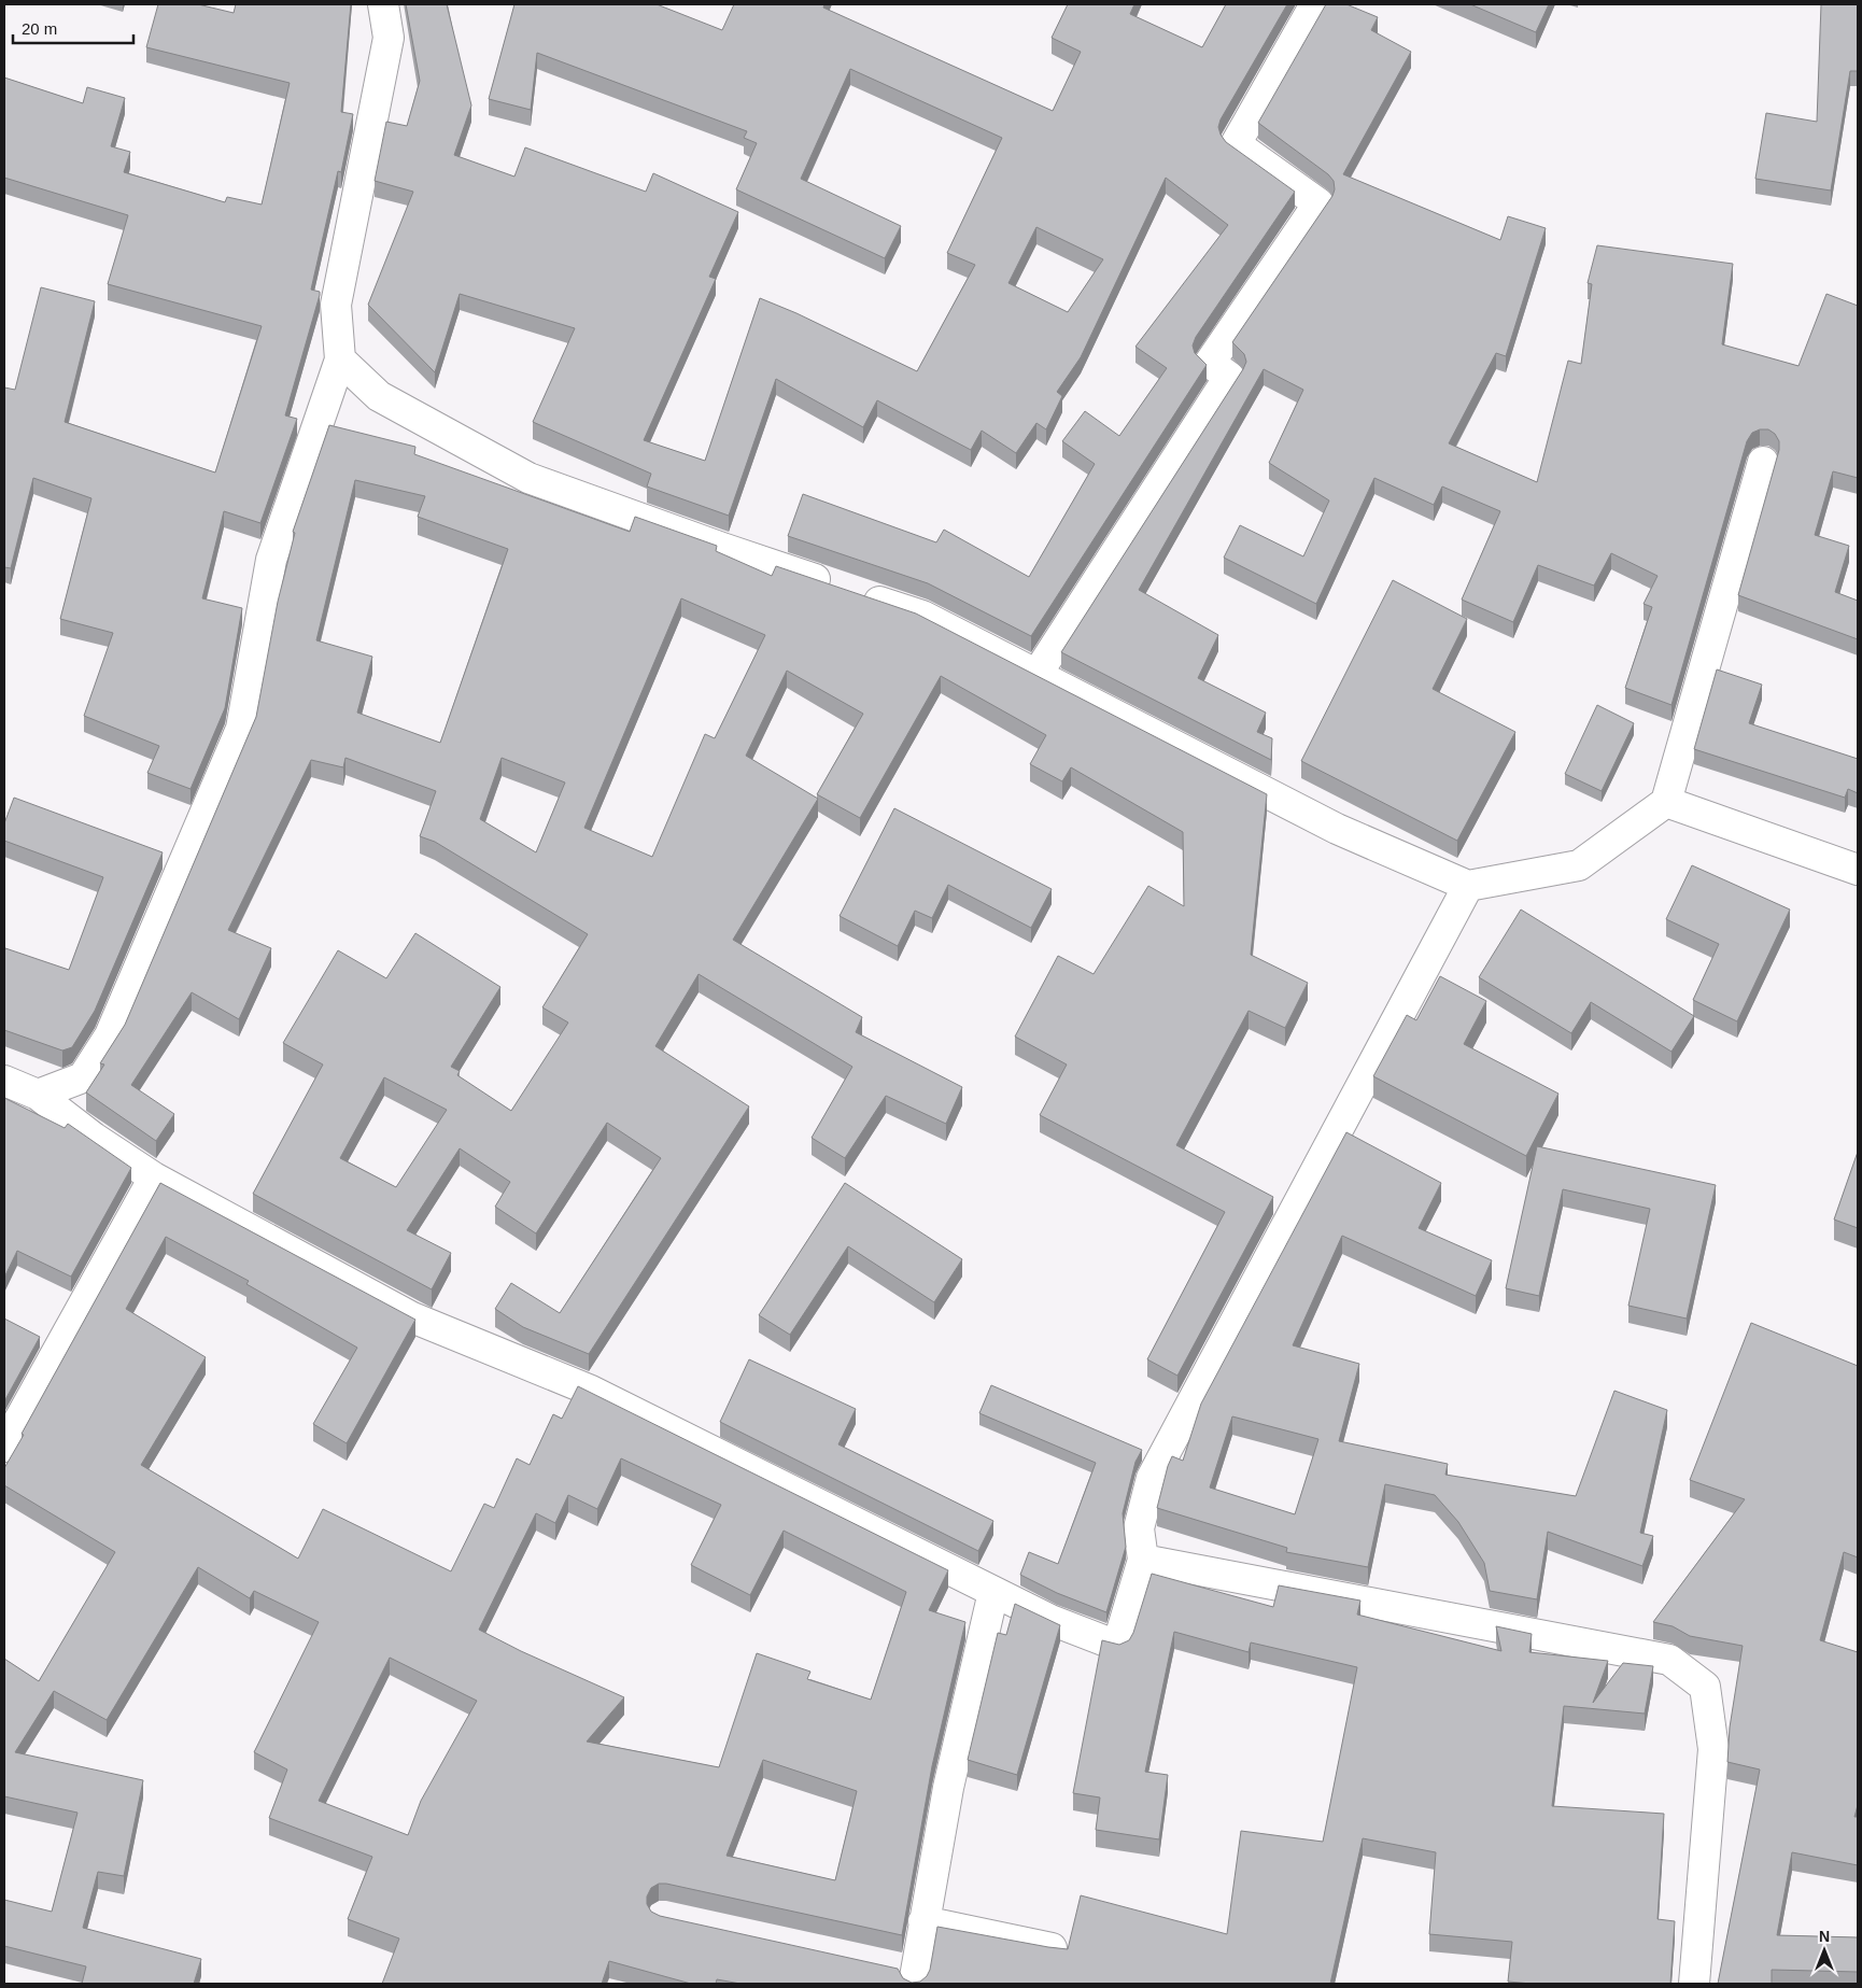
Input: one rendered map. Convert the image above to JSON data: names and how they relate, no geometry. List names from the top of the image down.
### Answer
{
  "scale_bar": "20 m",
  "north": "top"
}
